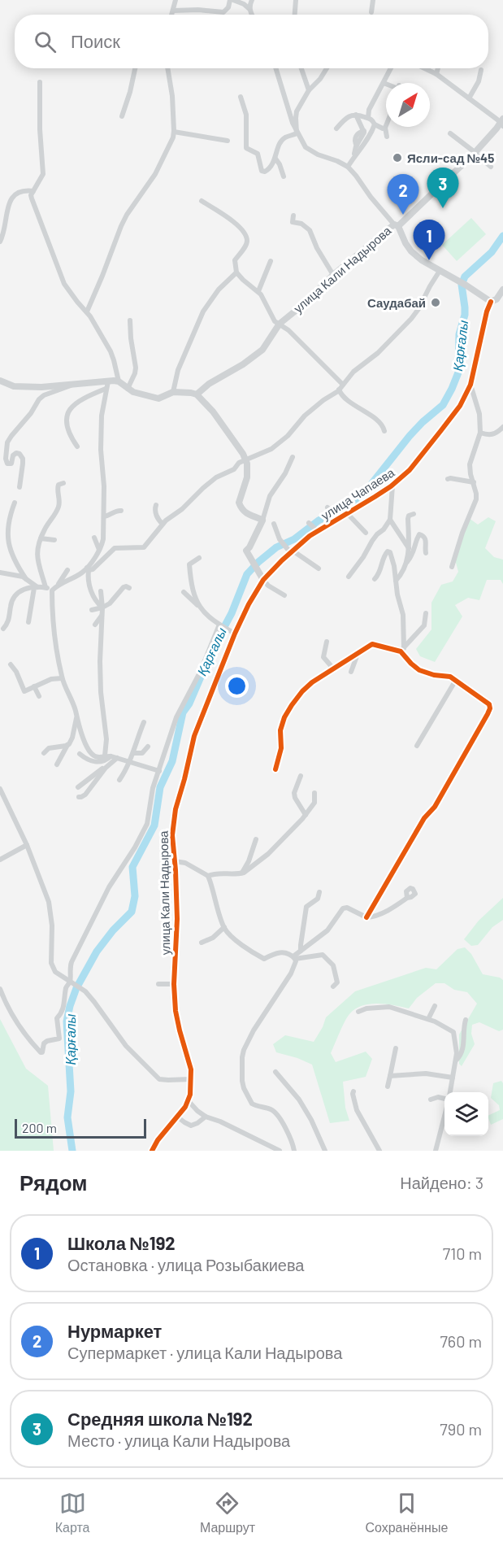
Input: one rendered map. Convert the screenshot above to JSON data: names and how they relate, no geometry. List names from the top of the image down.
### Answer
{
  "streets": {
    "street": ["улица Кали Надырова", "улица Чапаева"]
  },
  "crossings": [
    ["улица Кали Надырова", "улица Чапаева"]
  ],
  "water": ["Қарғалы"],
  "places": ["Ясли-сад №45", "Саудабай"],
  "scale_bar": "200 m",
  "north": "top right",
  "page": {
    "search": "Поиск",
    "pins": ["3", "2", "1"],
    "scale": "200 m",
    "heading": ["Рядом", "Найдено: 3"],
    "list": [
      {
        "mark": "1",
        "name": "Школа №192",
        "note": "Остановка · улица Розыбакиева",
        "value": "710 m"
      },
      {
        "mark": "2",
        "name": "Нурмаркет",
        "note": "Супермаркет · улица Кали Надырова",
        "value": "760 m"
      },
      {
        "mark": "3",
        "name": "Средняя школа №192",
        "note": "Место · улица Кали Надырова",
        "value": "790 m"
      }
    ],
    "nav": ["Карта", "Маршрут", "Сохранённые"]
  }
}
